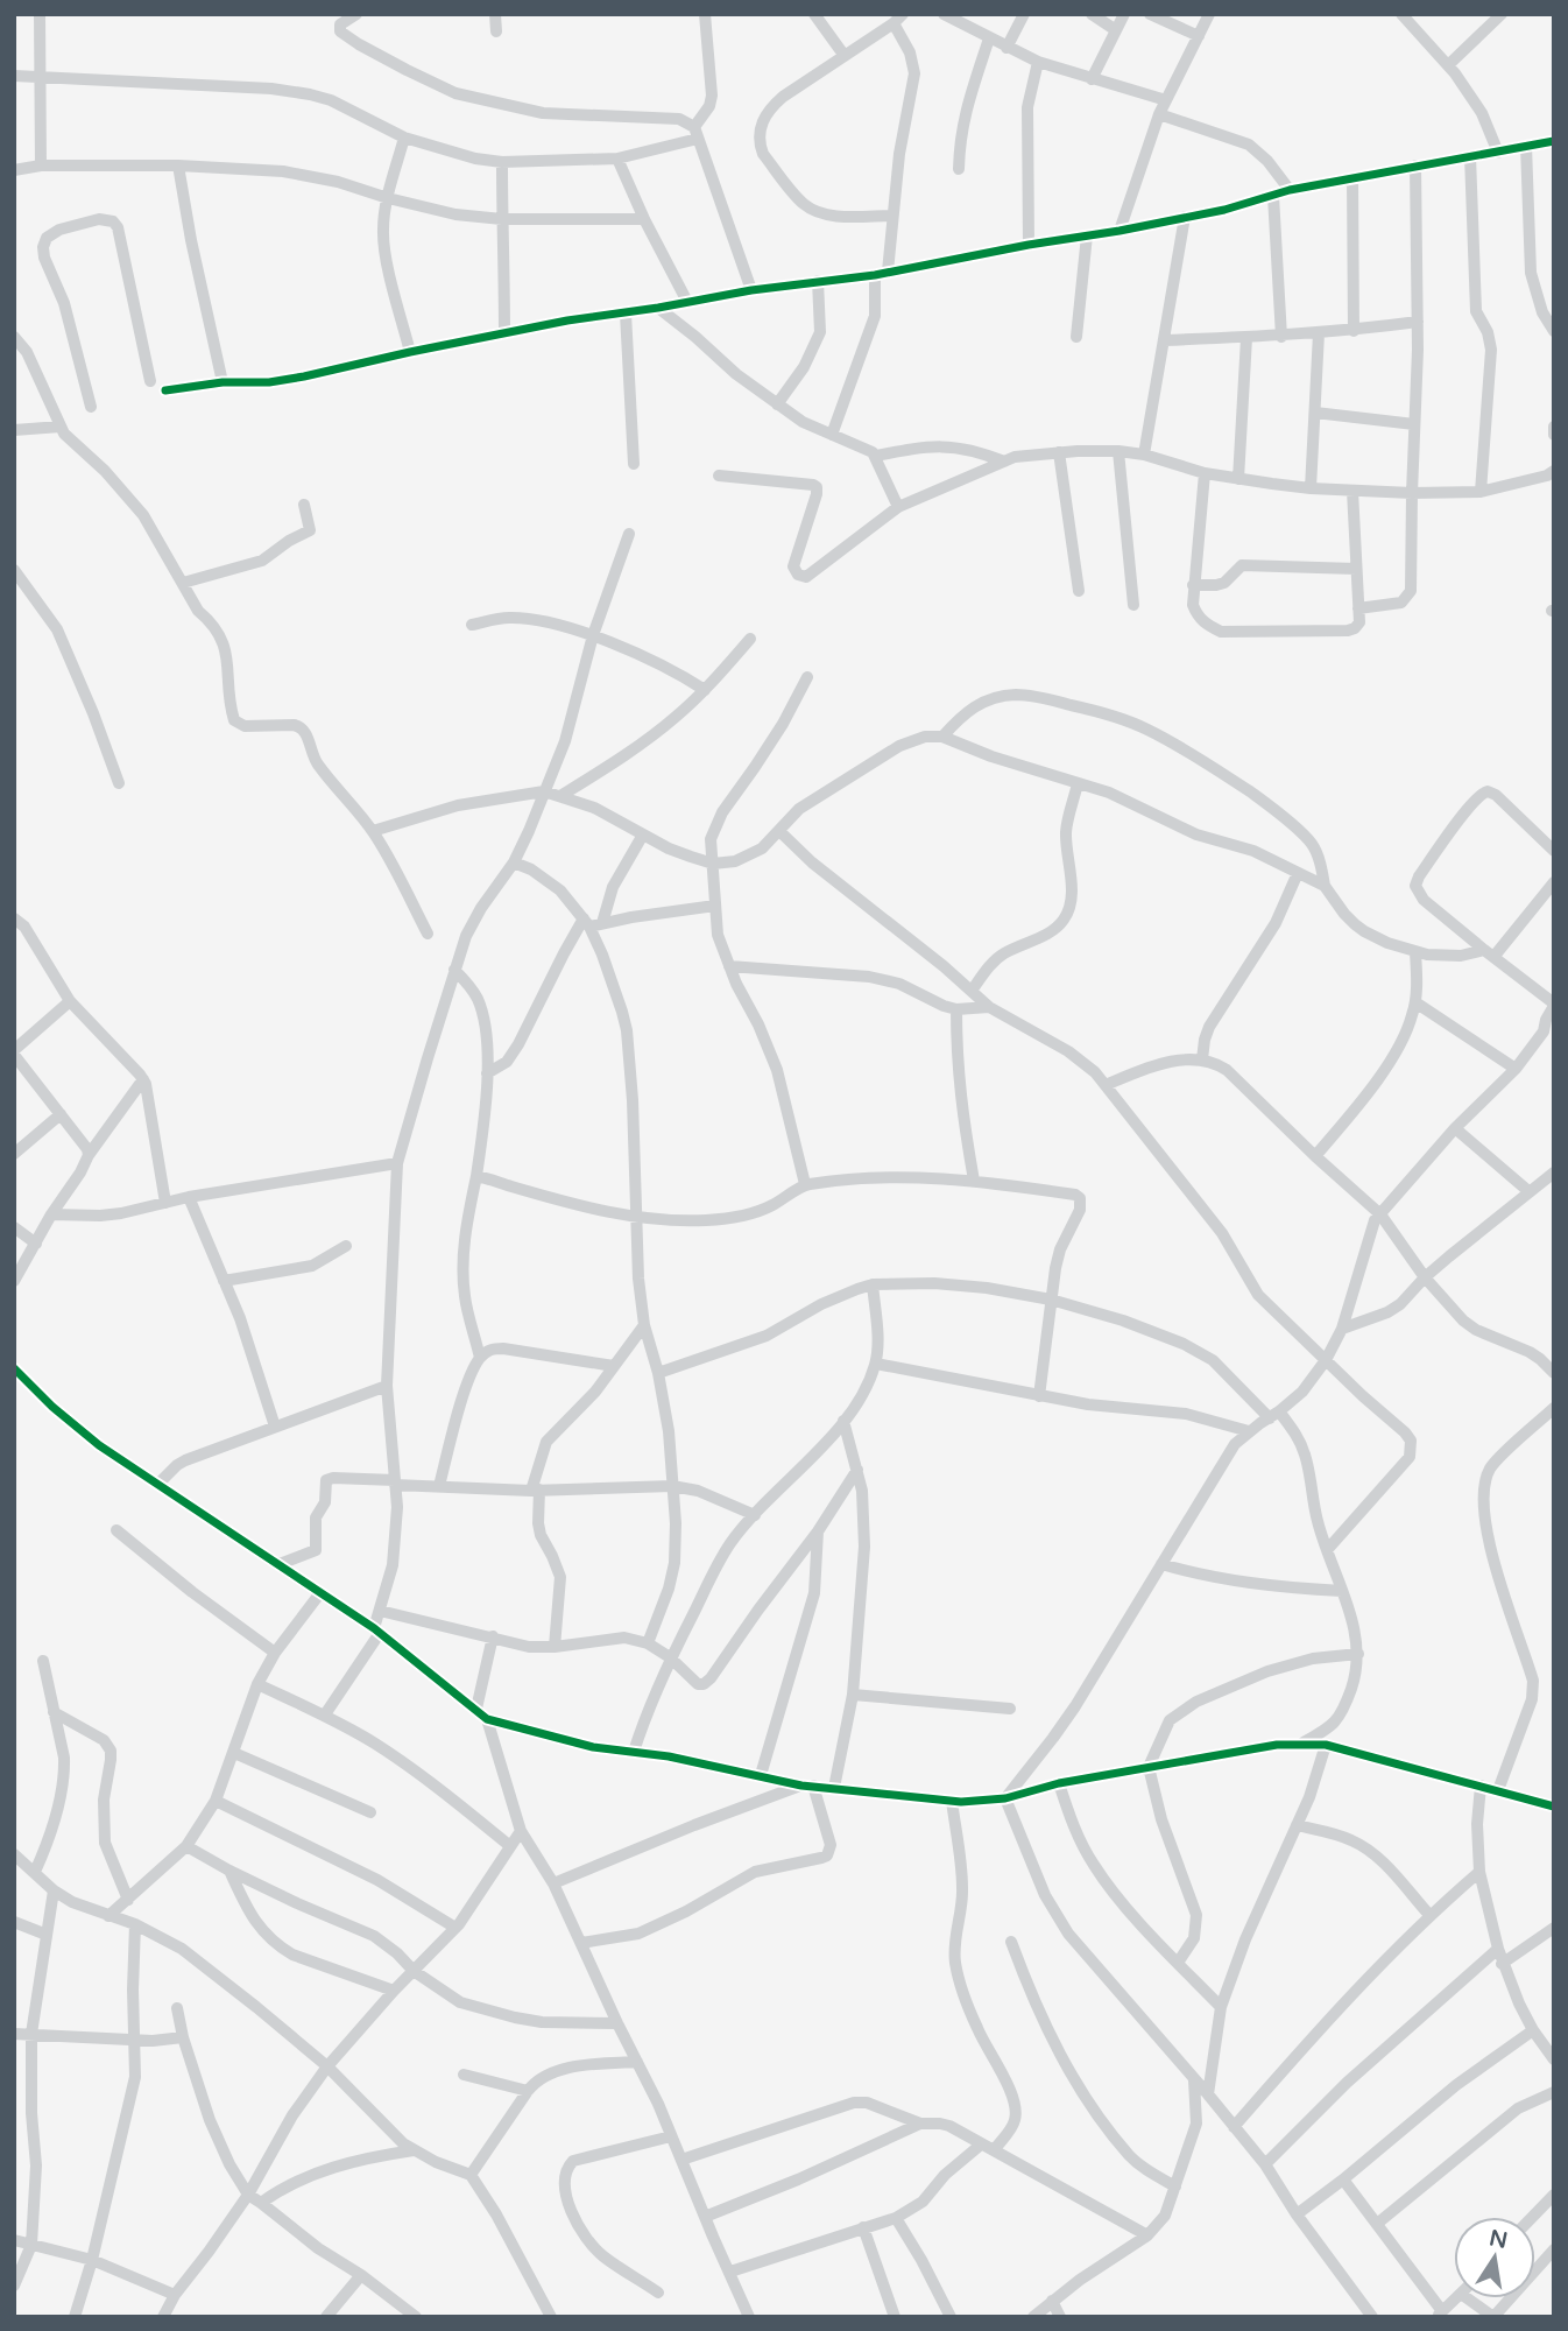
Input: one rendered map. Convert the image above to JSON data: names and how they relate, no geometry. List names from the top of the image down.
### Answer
{
  "north": "top"
}
